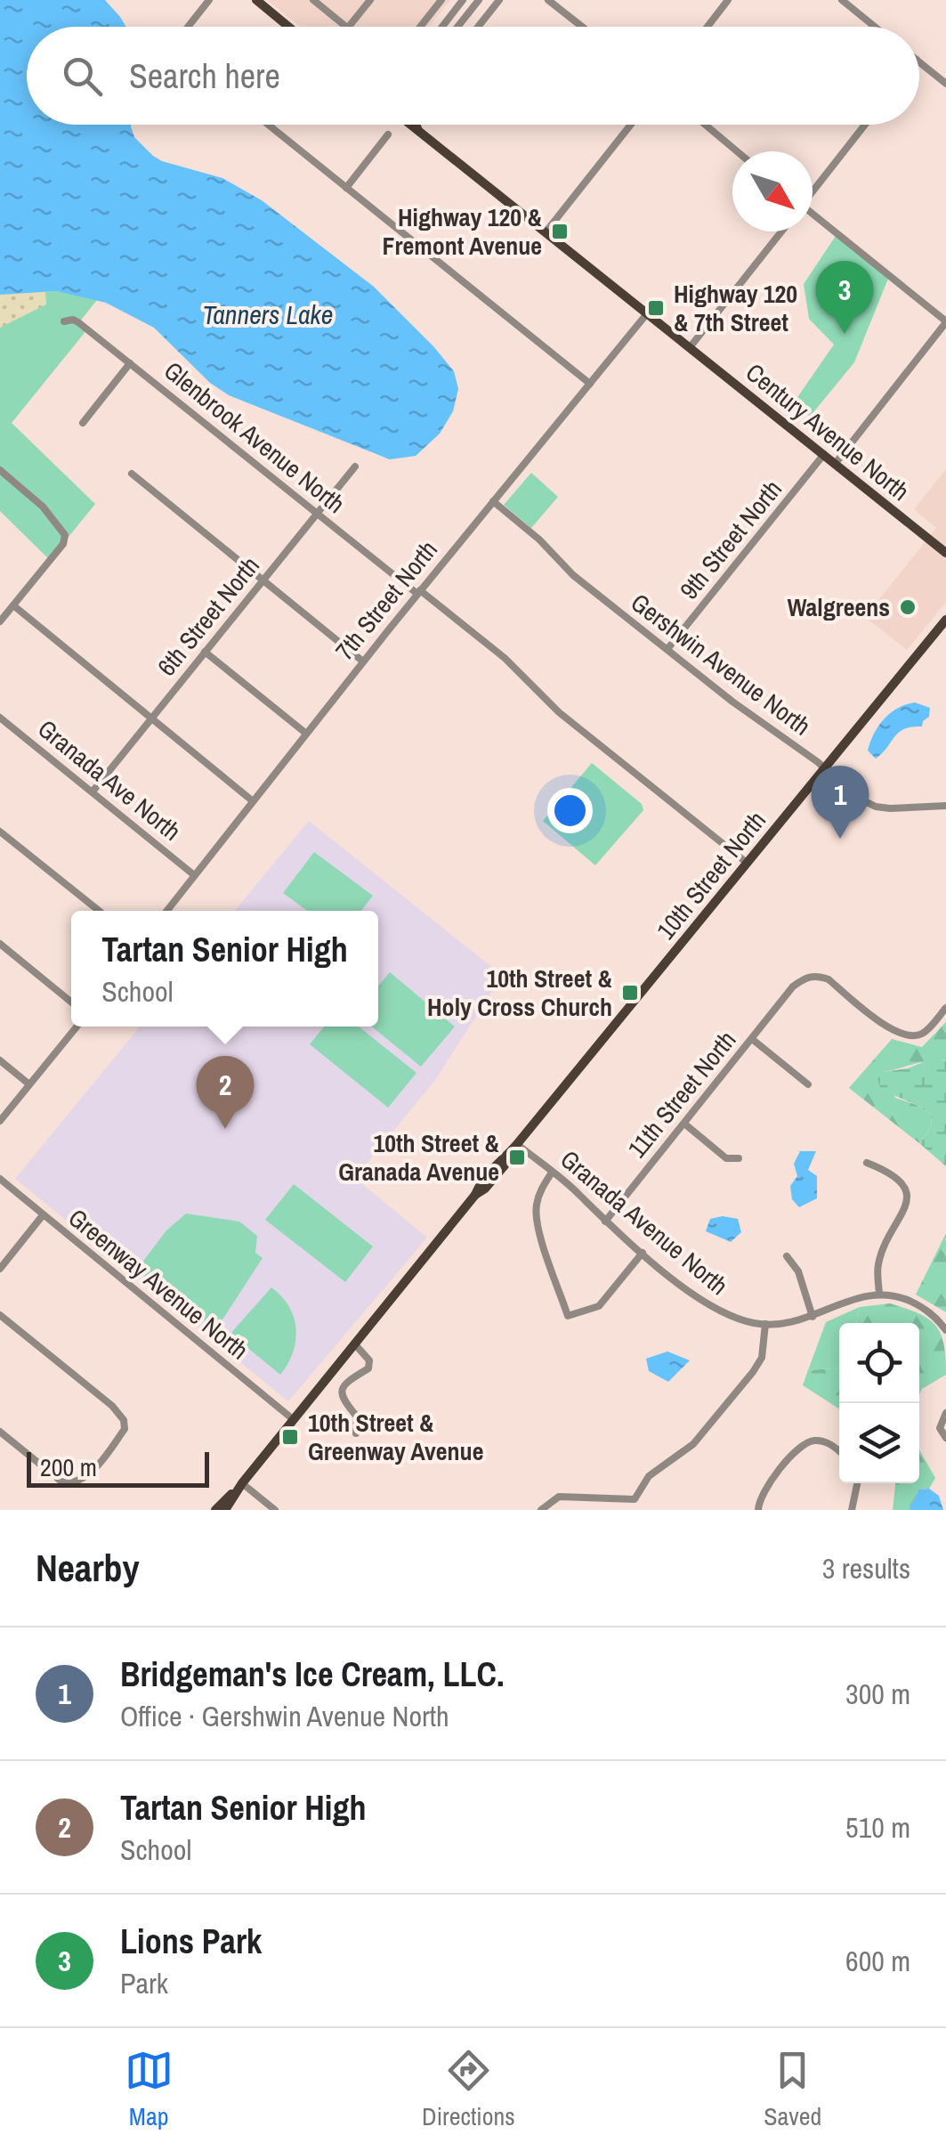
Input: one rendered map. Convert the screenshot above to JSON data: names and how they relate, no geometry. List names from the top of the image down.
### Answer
{
  "streets": {
    "main road": ["Century Avenue North", "10th Street North"],
    "street": [
      "Glenbrook Avenue North",
      "9th Street North",
      "7th Street North",
      "6th Street North",
      "Gershwin Avenue North",
      "Granada Ave North",
      "11th Street North",
      "Granada Avenue North",
      "Greenway Avenue North"
    ]
  },
  "crossings": [
    ["Century Avenue North", "9th Street North"],
    ["Century Avenue North", "7th Street North"],
    ["Glenbrook Avenue North", "7th Street North"],
    ["Glenbrook Avenue North", "6th Street North"],
    ["Glenbrook Avenue North", "10th Street North"],
    ["9th Street North", "Gershwin Avenue North"],
    ["7th Street North", "Gershwin Avenue North"],
    ["7th Street North", "Granada Ave North"],
    ["6th Street North", "Granada Ave North"],
    ["Gershwin Avenue North", "10th Street North"],
    ["10th Street North", "Granada Avenue North"],
    ["10th Street North", "Greenway Avenue North"],
    ["11th Street North", "Granada Avenue North"]
  ],
  "water": ["Tanners Lake"],
  "places": {
    "transit": [
      "Highway 120 & Fremont Avenue",
      "Highway 120 & 7th Street",
      "10th Street & Holy Cross Church",
      "10th Street & Granada Avenue",
      "10th Street & Greenway Avenue"
    ],
    "other": ["Walgreens"]
  },
  "scale_bar": "200 m",
  "north": "bottom right",
  "page": {
    "search": "Search here",
    "pins": ["3", "1", "2"],
    "popup": ["Tartan Senior High", "School"],
    "scale": "200 m",
    "heading": ["Nearby", "3 results"],
    "list": [
      {
        "mark": "1",
        "name": "Bridgeman's Ice Cream, LLC.",
        "note": "Office · Gershwin Avenue North",
        "value": "300 m"
      },
      {
        "mark": "2",
        "name": "Tartan Senior High",
        "note": "School",
        "value": "510 m"
      },
      {
        "mark": "3",
        "name": "Lions Park",
        "note": "Park",
        "value": "600 m"
      }
    ],
    "nav": ["Map", "Directions", "Saved"]
  }
}
